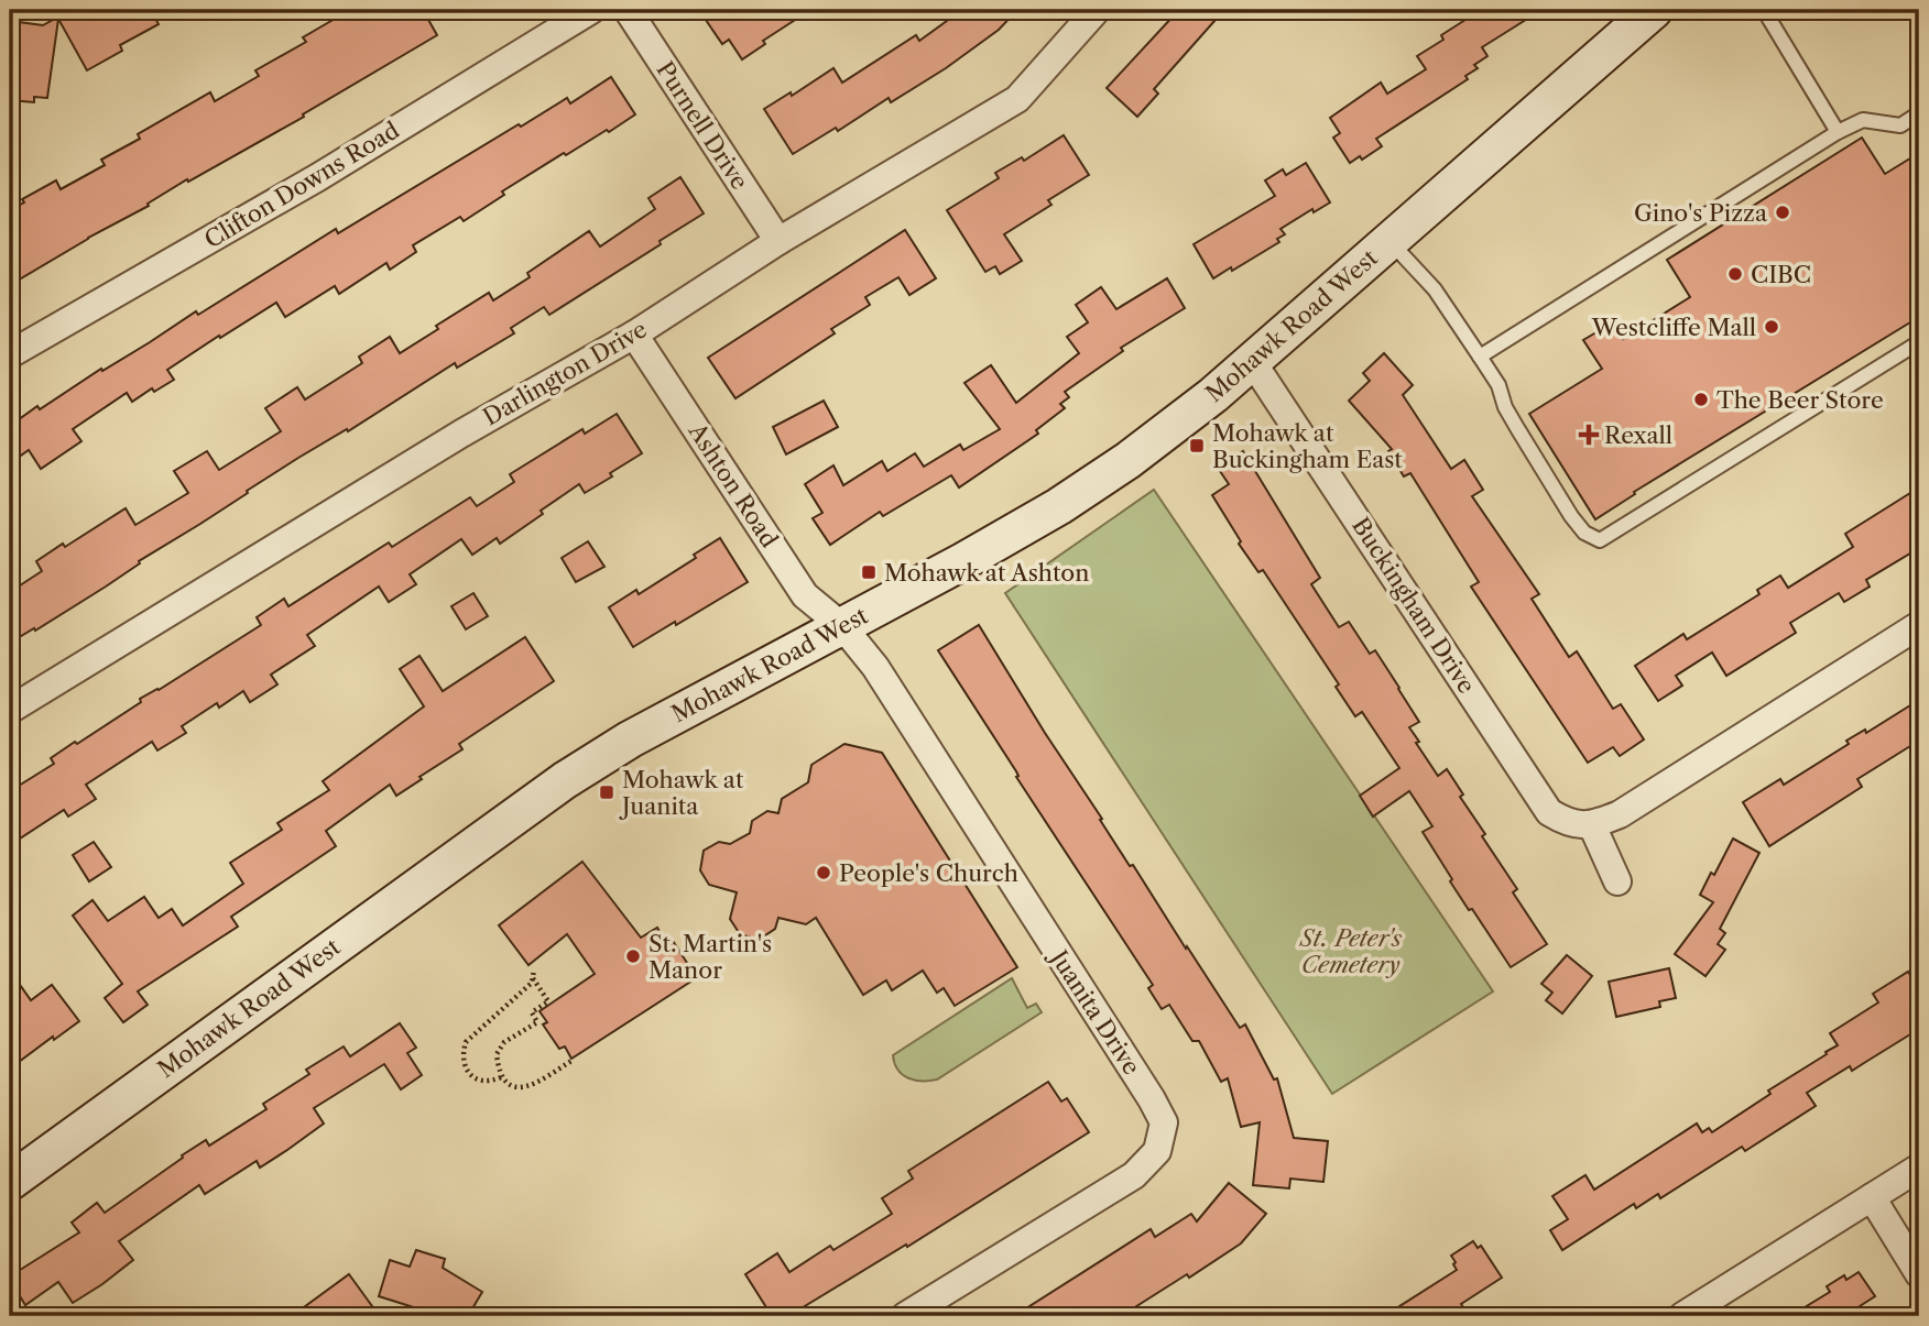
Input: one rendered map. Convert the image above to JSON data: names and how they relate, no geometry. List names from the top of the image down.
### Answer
{
  "streets": {
    "main road": ["Mohawk Road West"],
    "street": [
      "Purnell Drive",
      "Clifton Downs Road",
      "Darlington Drive",
      "Ashton Road",
      "Buckingham Drive",
      "Juanita Drive"
    ]
  },
  "crossings": [
    ["Purnell Drive", "Darlington Drive"],
    ["Mohawk Road West", "Ashton Road"],
    ["Mohawk Road West", "Buckingham Drive"],
    ["Mohawk Road West", "Juanita Drive"],
    ["Darlington Drive", "Ashton Road"],
    ["Ashton Road", "Juanita Drive"]
  ],
  "parks": ["St. Peter's Cemetery"],
  "places": {
    "other": [
      "Gino's Pizza",
      "CIBC",
      "Westcliffe Mall",
      "The Beer Store",
      "People's Church",
      "St. Martin's Manor"
    ],
    "health": ["Rexall"],
    "transit": ["Mohawk at Buckingham East", "Mohawk at Ashton", "Mohawk at Juanita"]
  }
}
